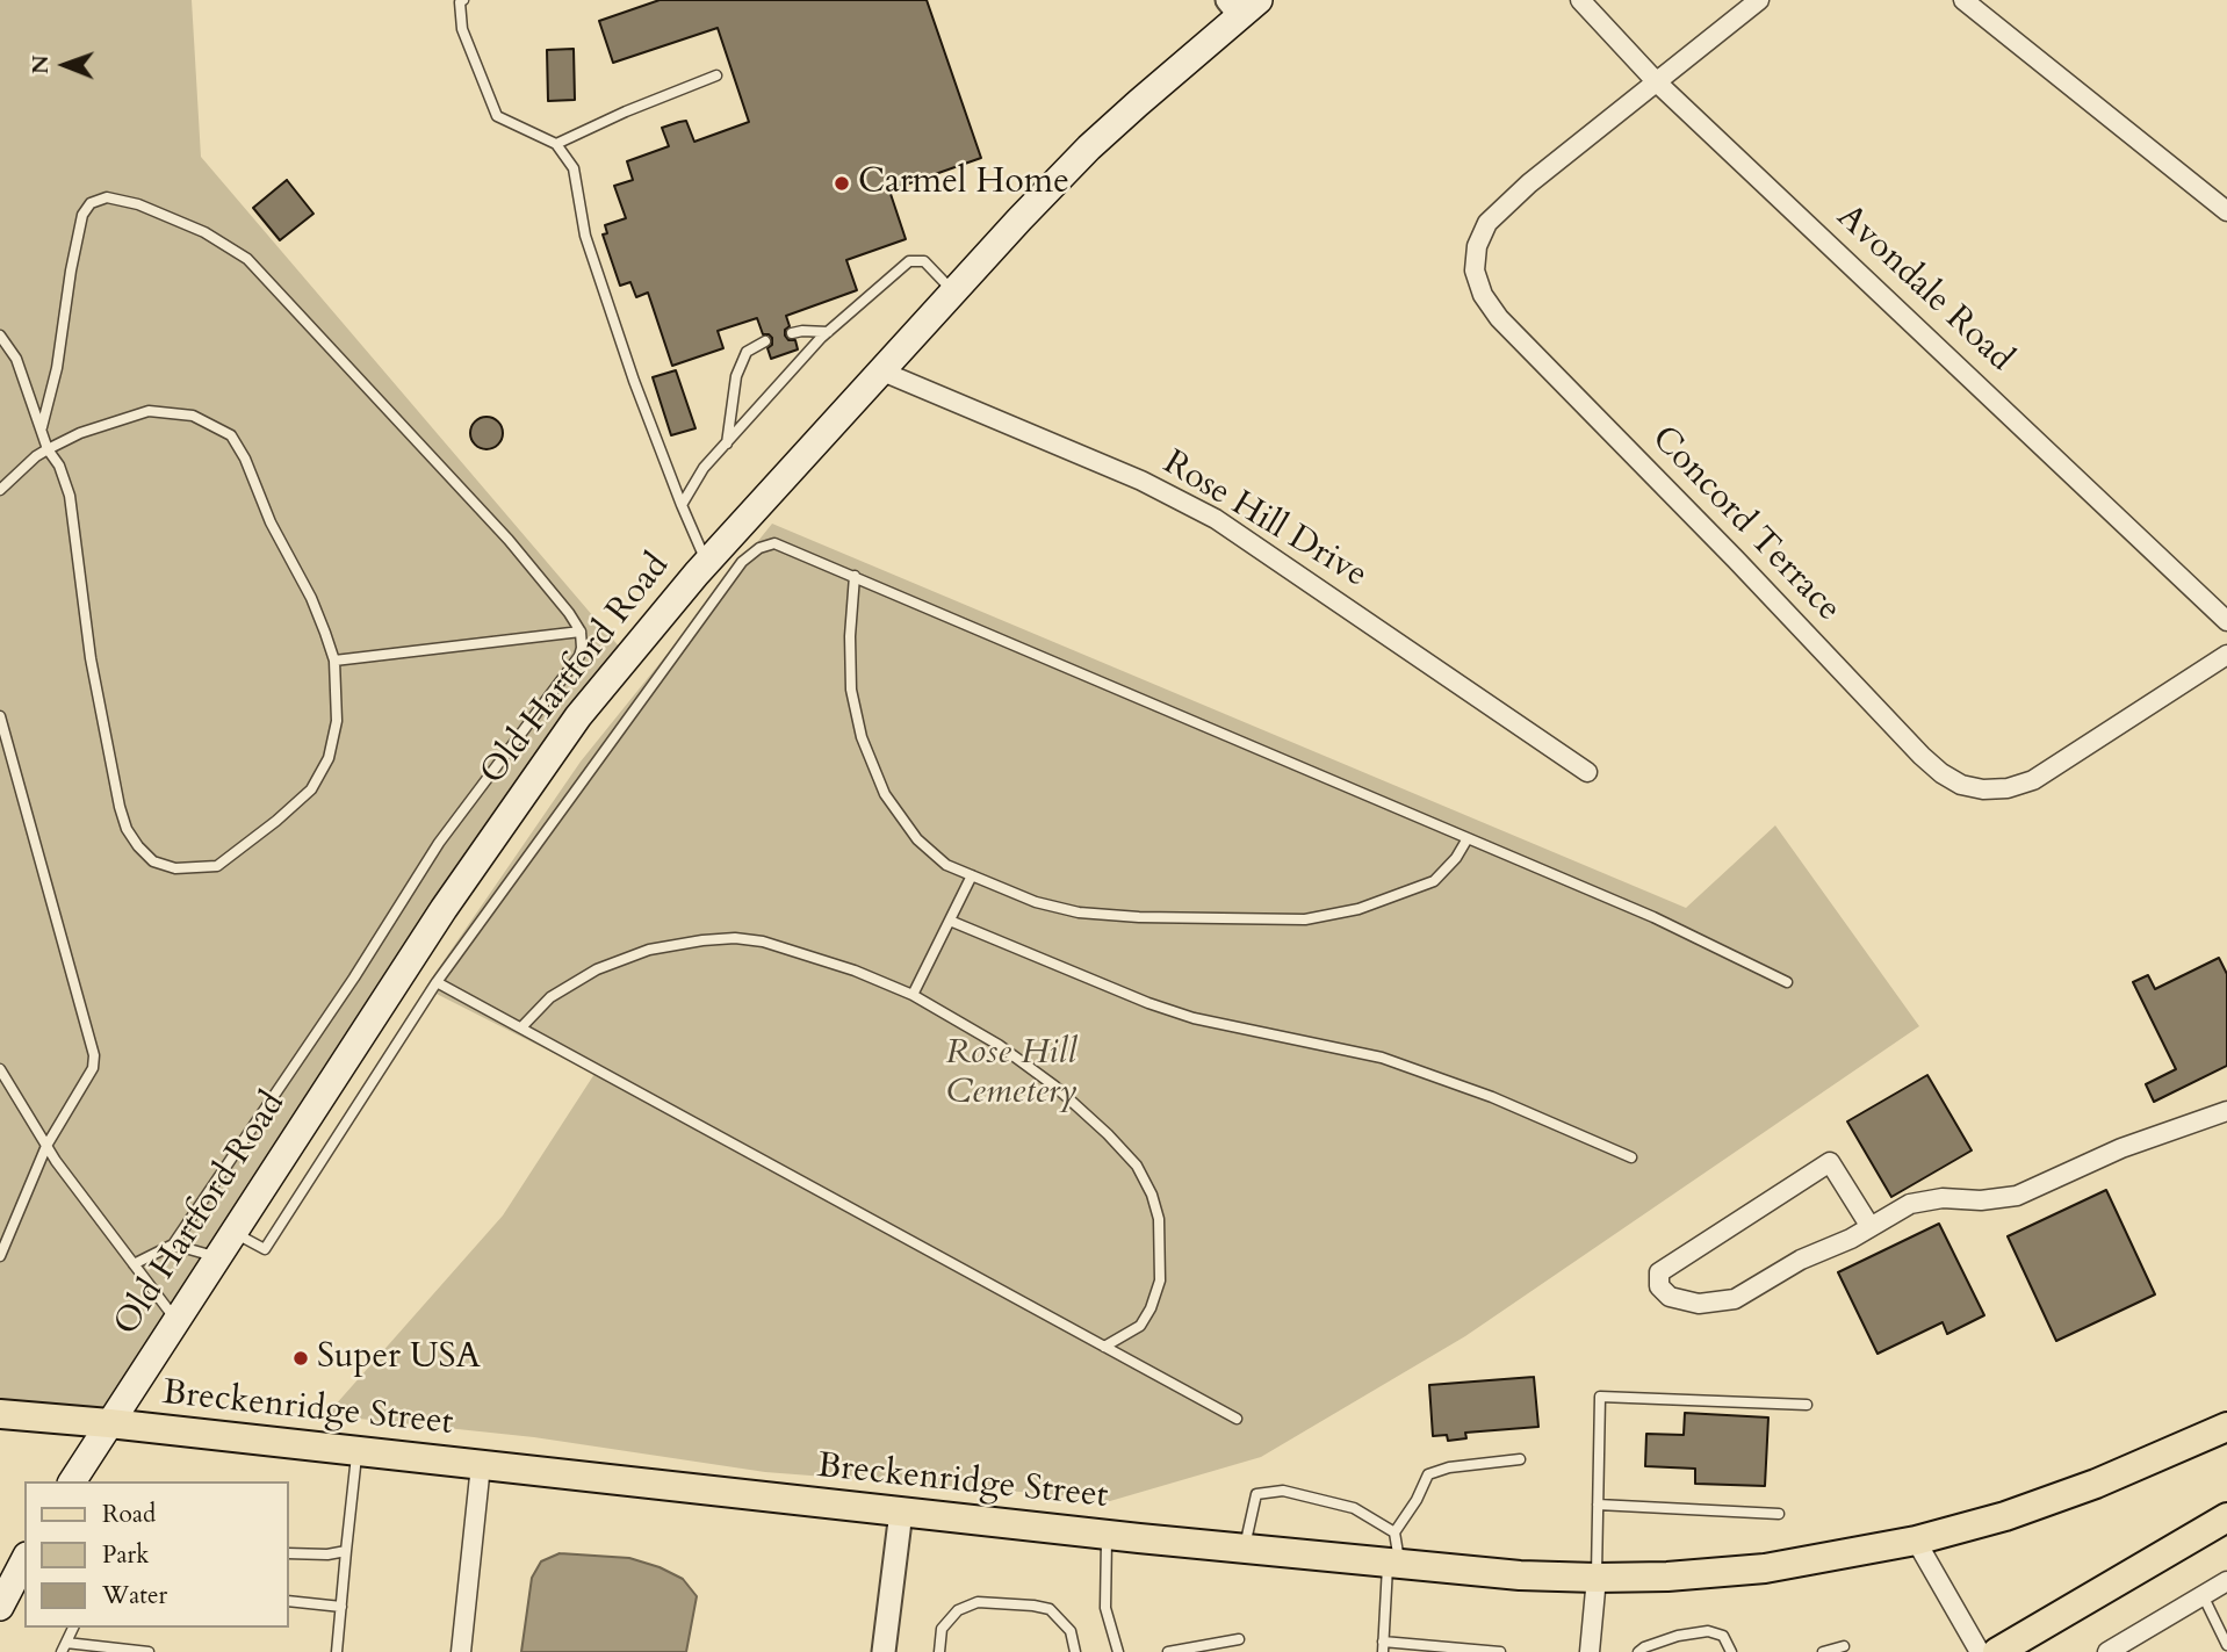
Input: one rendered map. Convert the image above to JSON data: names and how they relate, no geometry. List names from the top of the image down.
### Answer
{
  "streets": {
    "main road": ["Old Hartford Road", "Breckenridge Street"],
    "street": ["Avondale Road", "Rose Hill Drive", "Concord Terrace"]
  },
  "crossings": [
    ["Avondale Road", "Concord Terrace"],
    ["Rose Hill Drive", "Old Hartford Road"],
    ["Old Hartford Road", "Breckenridge Street"]
  ],
  "parks": ["Rose Hill Cemetery"],
  "places": ["Carmel Home", "Super USA"],
  "legend": ["Road", "Park", "Water"],
  "north": "left"
}
